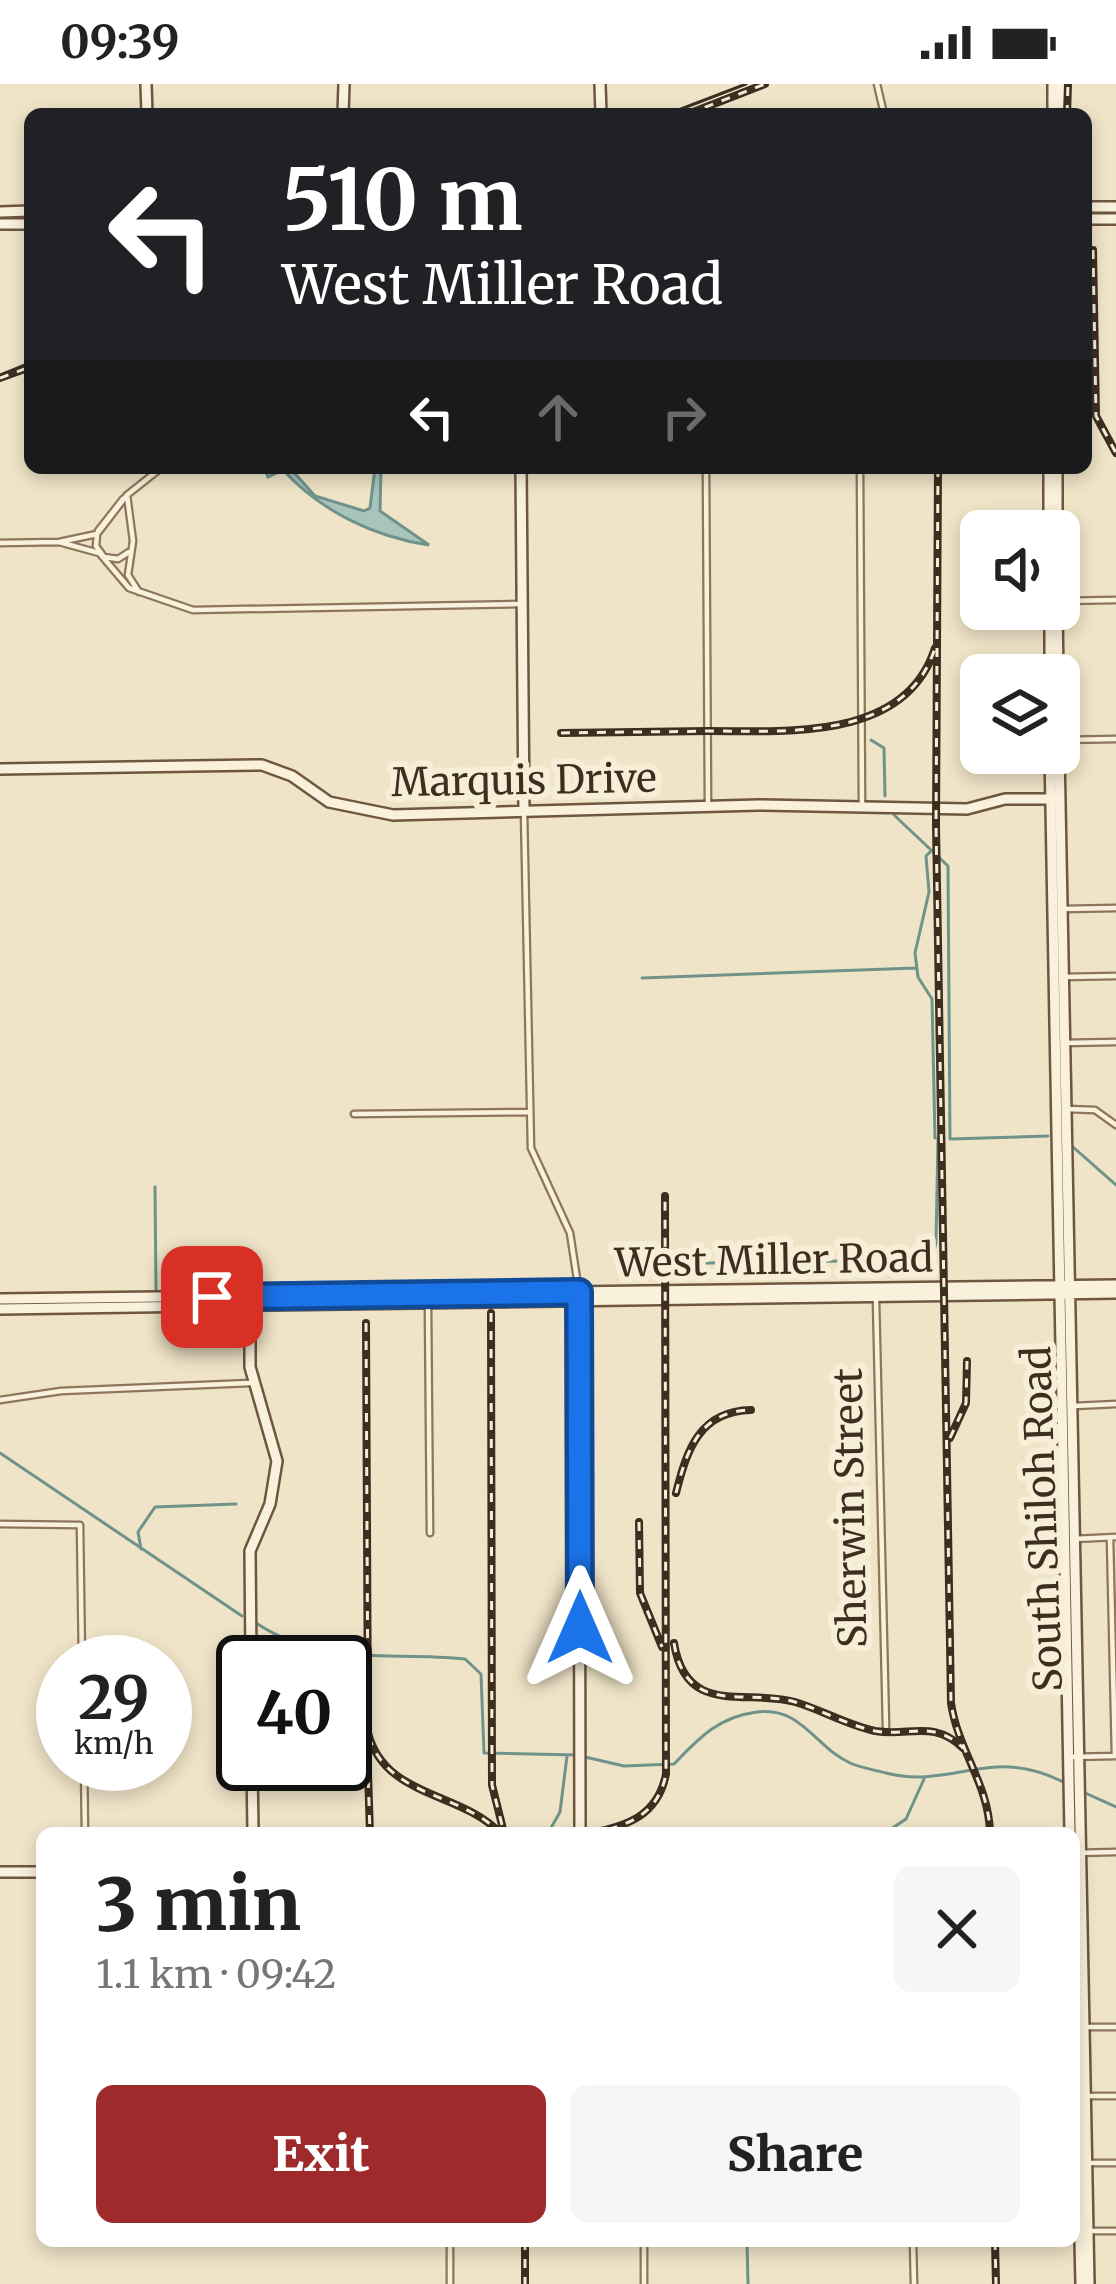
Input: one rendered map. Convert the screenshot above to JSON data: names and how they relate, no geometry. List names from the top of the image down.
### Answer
{
  "streets": {
    "main road": ["Marquis Drive", "West Miller Road", "South Shiloh Road"],
    "street": ["Sherwin Street"]
  },
  "crossings": [
    ["Marquis Drive", "South Shiloh Road"],
    ["West Miller Road", "Sherwin Street"],
    ["West Miller Road", "South Shiloh Road"]
  ],
  "page": {
    "status": "09:39",
    "turn": ["510 m", "West Miller Road"],
    "speed": "29 km/h",
    "limit": "40",
    "heading": ["3 min", "1.1 km · 09:42"],
    "buttons": ["Exit", "Share"]
  }
}
